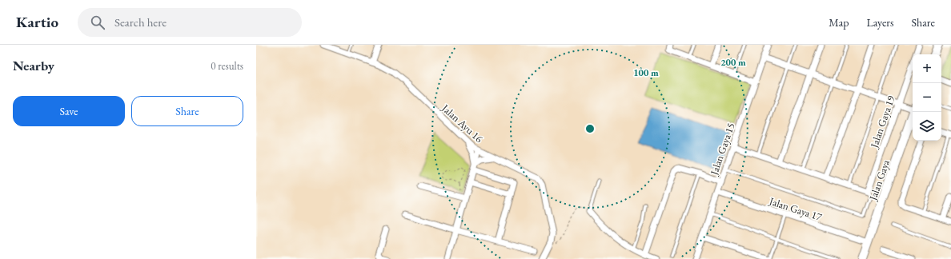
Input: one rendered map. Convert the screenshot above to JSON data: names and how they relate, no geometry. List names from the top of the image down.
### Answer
{
  "streets": {
    "street": [
      "Jalan Gaya 19",
      "Jalan Ayu 16",
      "Jalan Gaya 15",
      "Jalan Gaya",
      "Jalan Gaya 17"
    ]
  },
  "crossings": [
    ["Jalan Gaya 15", "Jalan Gaya 17"],
    ["Jalan Gaya", "Jalan Gaya 17"]
  ],
  "page": {
    "header": "Kartio",
    "search": "Search here",
    "nav": ["Map", "Layers", "Share"],
    "heading": ["Nearby", "0 results"],
    "map_buttons": ["+", "−"],
    "buttons": ["Save", "Share"]
  },
  "rings": ["200 m", "100 m"]
}
